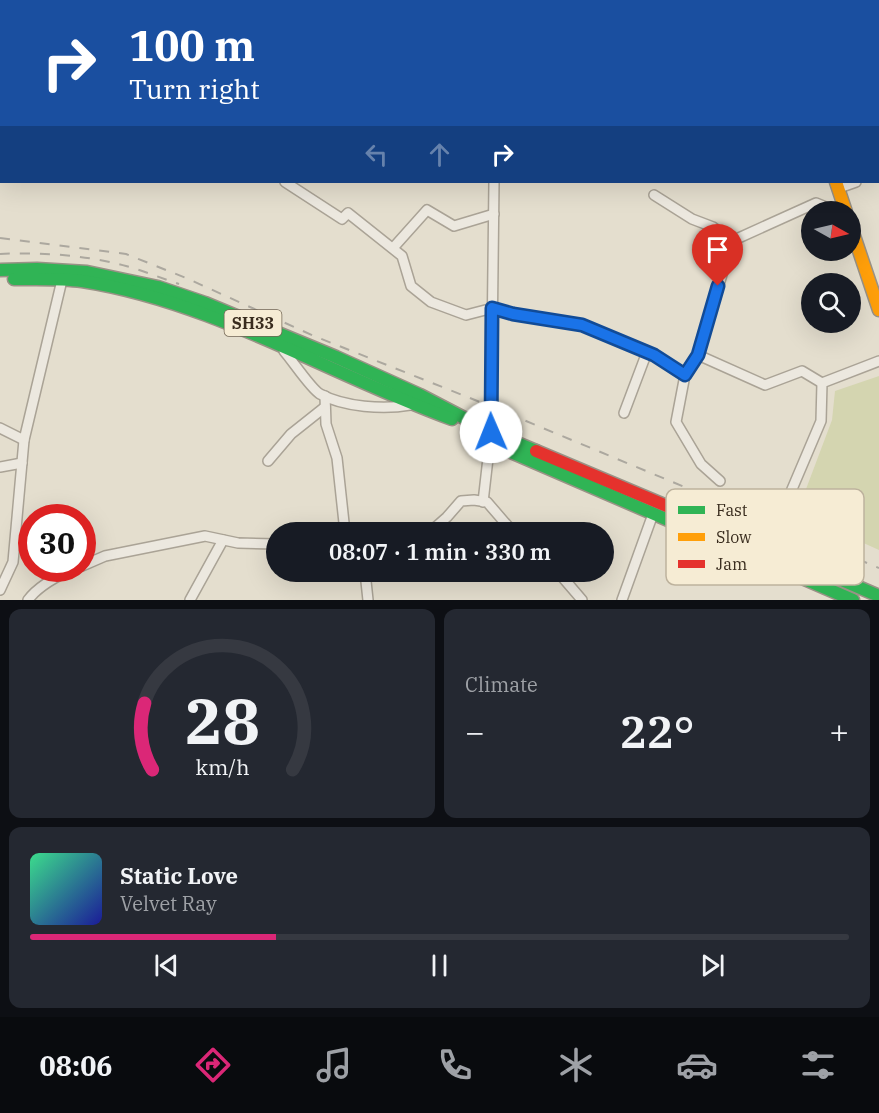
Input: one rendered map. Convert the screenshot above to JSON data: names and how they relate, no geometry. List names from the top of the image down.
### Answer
{
  "streets": {
    "main road": ["SH33"]
  },
  "legend": ["Fast", "Slow", "Jam"],
  "north": "right",
  "page": {
    "turn": ["100 m", "Turn right"],
    "limit": "30",
    "trip": "08:07 · 1 min · 330 m",
    "tile": "Climate",
    "heat": ["−", "22°", "+"],
    "song": ["Static Love", "Velvet Ray"],
    "tabs": "08:06",
    "gauge": ["28", "km/h"]
  }
}
